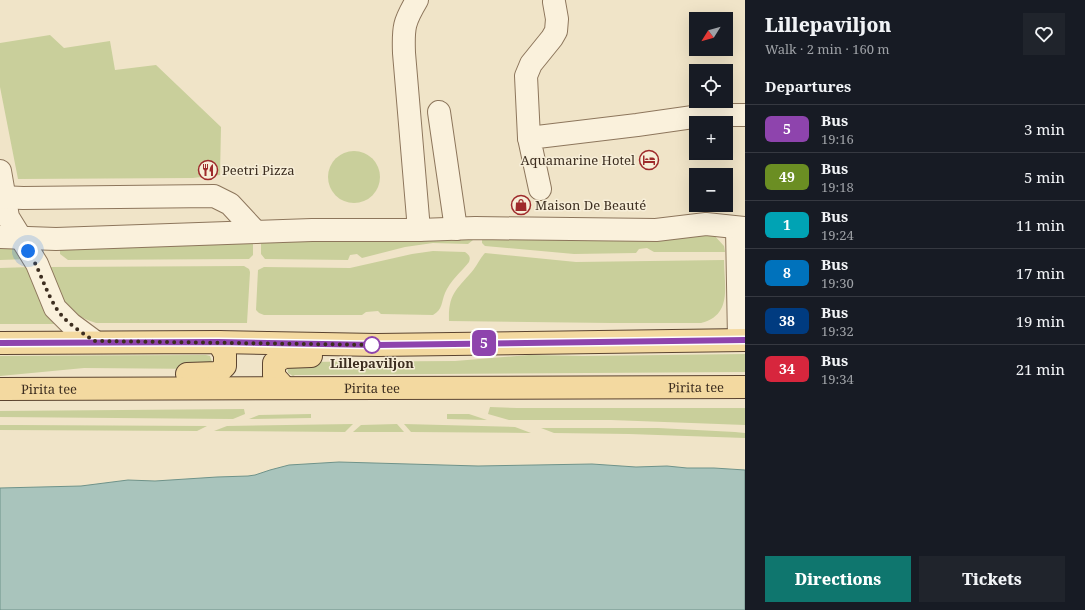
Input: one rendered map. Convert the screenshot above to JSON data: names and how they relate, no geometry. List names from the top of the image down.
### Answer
{
  "streets": {
    "main road": ["Pirita tee"]
  },
  "places": {
    "hotel": ["Aquamarine Hotel"],
    "restaurant": ["Peetri Pizza"],
    "shop": ["Maison De Beauté"],
    "other": ["Lillepaviljon"]
  },
  "lines": ["bus line 5"],
  "north": "bottom left",
  "page": {
    "on_map": "5",
    "heading": [
      ["Lillepaviljon", "Walk · 2 min · 160 m"],
      "Departures"
    ],
    "map_buttons": ["+", "−"],
    "list": [
      {
        "mark": "5",
        "name": "Bus",
        "note": "19:16",
        "value": "3 min"
      },
      {
        "mark": "49",
        "name": "Bus",
        "note": "19:18",
        "value": "5 min"
      },
      {
        "mark": "1",
        "name": "Bus",
        "note": "19:24",
        "value": "11 min"
      },
      {
        "mark": "8",
        "name": "Bus",
        "note": "19:30",
        "value": "17 min"
      },
      {
        "mark": "38",
        "name": "Bus",
        "note": "19:32",
        "value": "19 min"
      },
      {
        "mark": "34",
        "name": "Bus",
        "note": "19:34",
        "value": "21 min"
      }
    ],
    "buttons": ["Directions", "Tickets"]
  }
}
